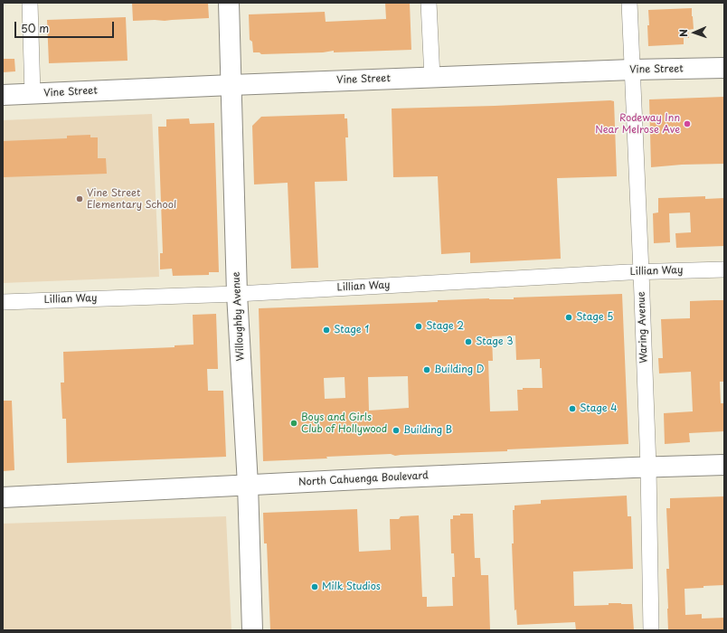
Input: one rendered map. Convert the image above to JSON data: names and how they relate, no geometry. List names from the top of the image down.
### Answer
{
  "streets": {
    "main road": ["Vine Street", "Willoughby Avenue", "North Cahuenga Boulevard"],
    "street": ["Lillian Way", "Waring Avenue"]
  },
  "crossings": [
    ["Vine Street", "Willoughby Avenue"],
    ["Vine Street", "Waring Avenue"],
    ["Lillian Way", "Willoughby Avenue"],
    ["Lillian Way", "Waring Avenue"],
    ["Willoughby Avenue", "North Cahuenga Boulevard"],
    ["Waring Avenue", "North Cahuenga Boulevard"]
  ],
  "places": [
    "Rodeway Inn Near Melrose Ave",
    "Vine Street Elementary School",
    "Stage 5",
    "Stage 2",
    "Stage 1",
    "Stage 3",
    "Building D",
    "Stage 4",
    "Boys and Girls Club of Hollywood",
    "Building B",
    "Milk Studios"
  ],
  "scale_bar": "50 m",
  "north": "left"
}
